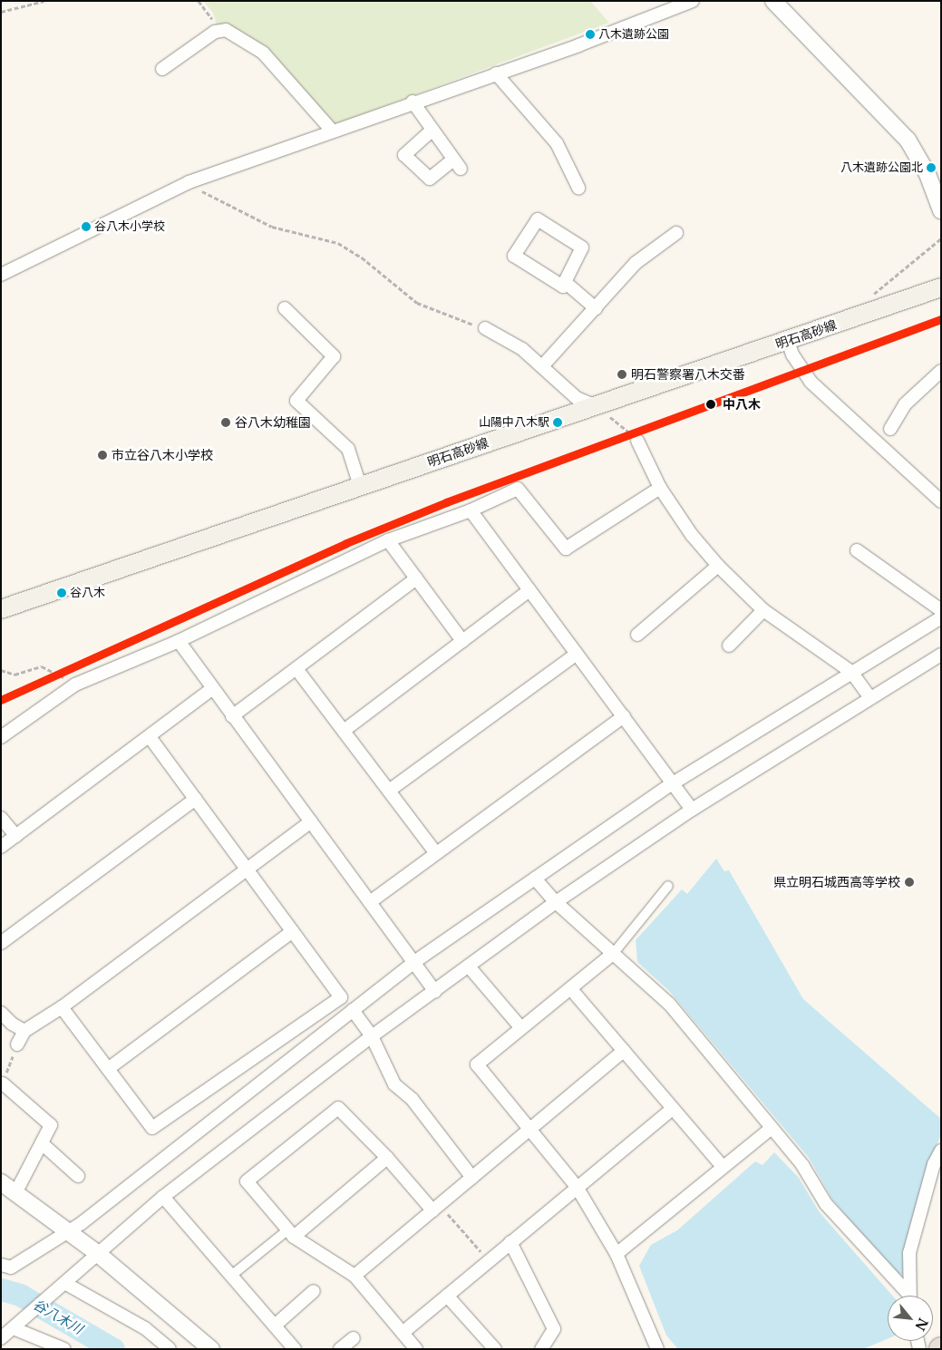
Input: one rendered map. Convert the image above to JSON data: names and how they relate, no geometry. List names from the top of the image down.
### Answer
{
  "streets": {
    "main road": ["明石高砂線"]
  },
  "water": ["谷八木川"],
  "places": [
    "八木遺跡公園",
    "八木遺跡公園北",
    "谷八木小学校",
    "明石警察署八木交番",
    "中八木",
    "谷八木幼稚園",
    "山陽中八木駅",
    "市立谷八木小学校",
    "谷八木",
    "県立明石城西高等学校"
  ],
  "north": "bottom right"
}
